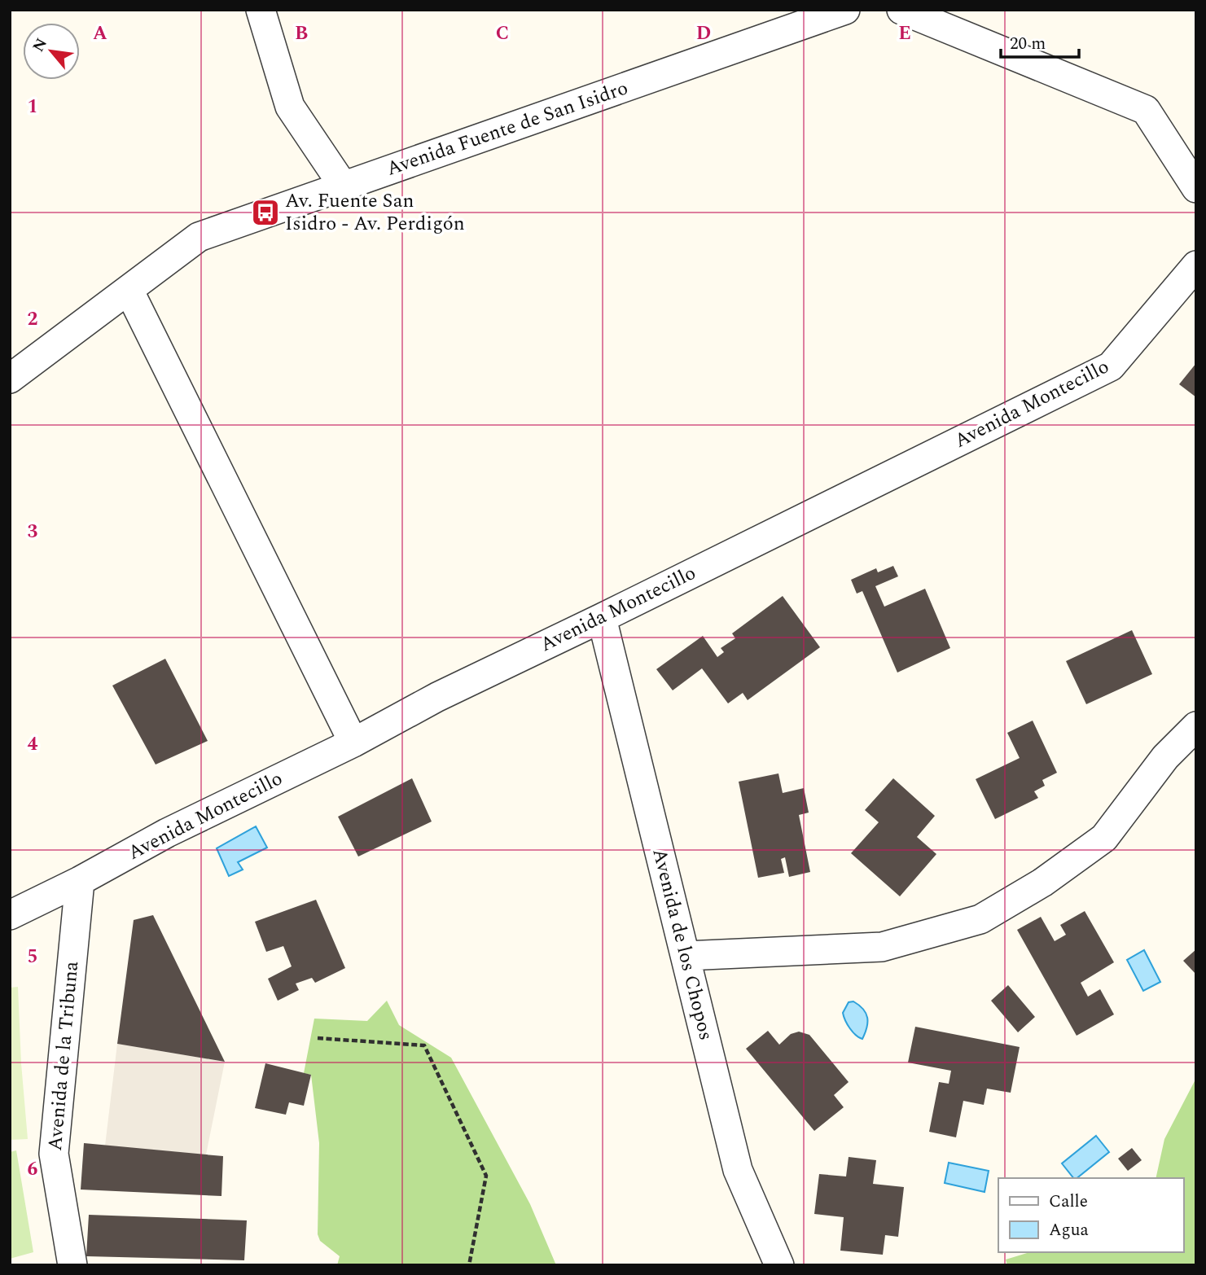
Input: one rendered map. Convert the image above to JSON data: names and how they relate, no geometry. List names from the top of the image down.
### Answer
{
  "streets": {
    "street": [
      "Avenida Fuente de San Isidro",
      "Avenida Montecillo",
      "Avenida de los Chopos",
      "Avenida de la Tribuna"
    ]
  },
  "crossings": [
    ["Avenida Montecillo", "Avenida de los Chopos"],
    ["Avenida Montecillo", "Avenida de la Tribuna"]
  ],
  "places": {
    "bus stop": ["Av. Fuente San Isidro - Av. Perdigón"]
  },
  "legend": ["Calle", "Agua"],
  "scale_bar": "20 m",
  "north": "top left",
  "grid": {
    "columns": [
      "A",
      "B",
      "C",
      "D",
      "E"
    ],
    "rows": [
      "1",
      "2",
      "3",
      "4",
      "5",
      "6"
    ]
  }
}
